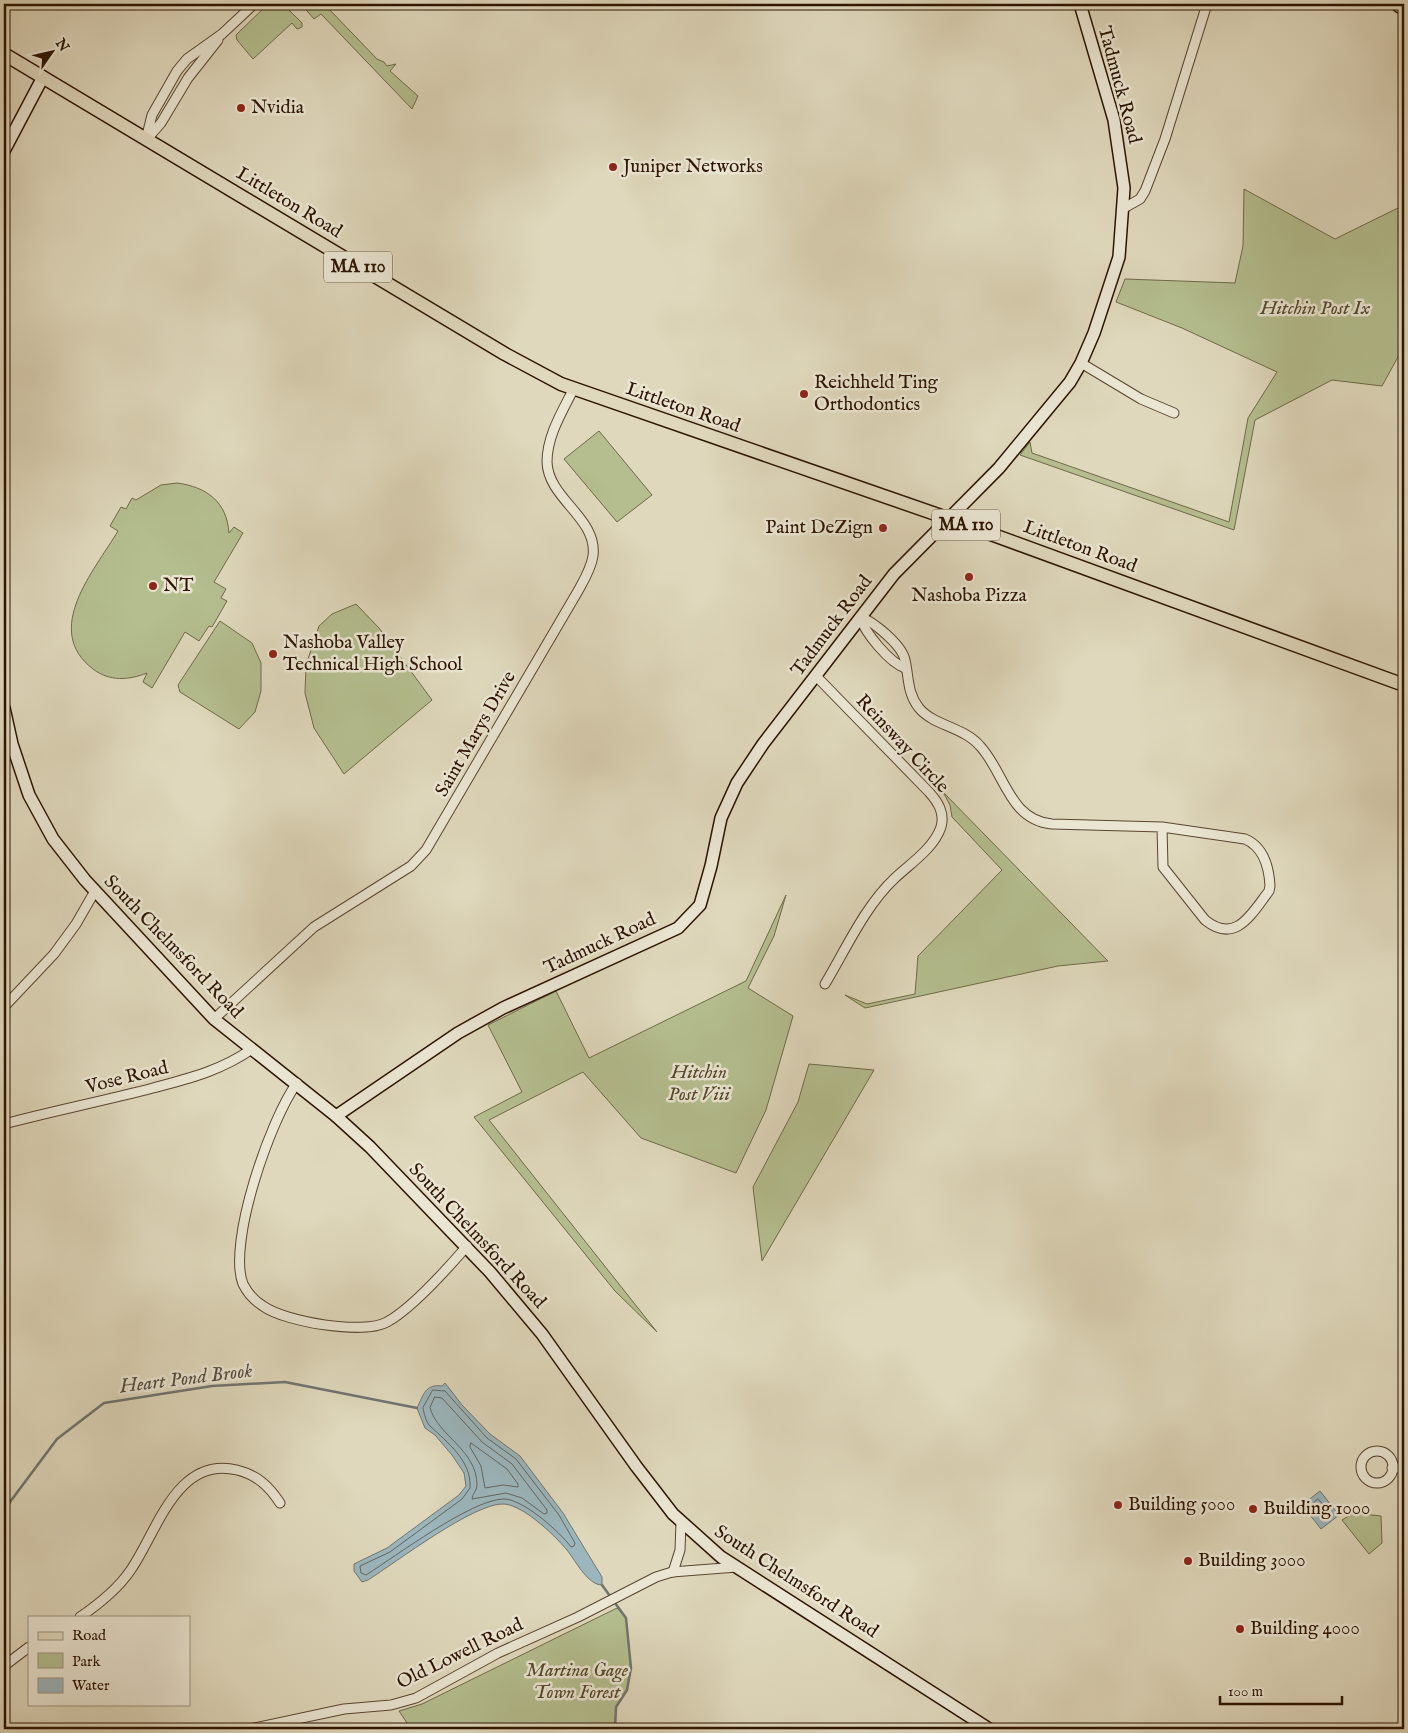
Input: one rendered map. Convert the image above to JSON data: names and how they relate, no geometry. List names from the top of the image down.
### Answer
{
  "streets": {
    "main road": [
      "Tadmuck Road",
      "Littleton Road",
      "MA 110",
      "South Chelmsford Road"
    ],
    "street": [
      "Saint Marys Drive",
      "Reinsway Circle",
      "Vose Road",
      "Old Lowell Road"
    ]
  },
  "crossings": [
    ["Tadmuck Road", "Littleton Road"],
    ["Tadmuck Road", "Reinsway Circle"],
    ["Tadmuck Road", "South Chelmsford Road"],
    ["Littleton Road", "Saint Marys Drive"],
    ["Saint Marys Drive", "South Chelmsford Road"],
    ["South Chelmsford Road", "Vose Road"],
    ["South Chelmsford Road", "Old Lowell Road"]
  ],
  "water": ["Heart Pond Brook"],
  "parks": ["Hitchin Post Ix", "Hitchin Post Viii", "Martina Gage Town Forest"],
  "places": [
    "Nvidia",
    "Juniper Networks",
    "Reichheld Ting Orthodontics",
    "Paint DeZign",
    "Nashoba Pizza",
    "NT",
    "Nashoba Valley Technical High School",
    "Building 5000",
    "Building 1000",
    "Building 3000",
    "Building 4000"
  ],
  "legend": ["Road", "Park", "Water"],
  "scale_bar": "100 m",
  "north": "top right"
}
